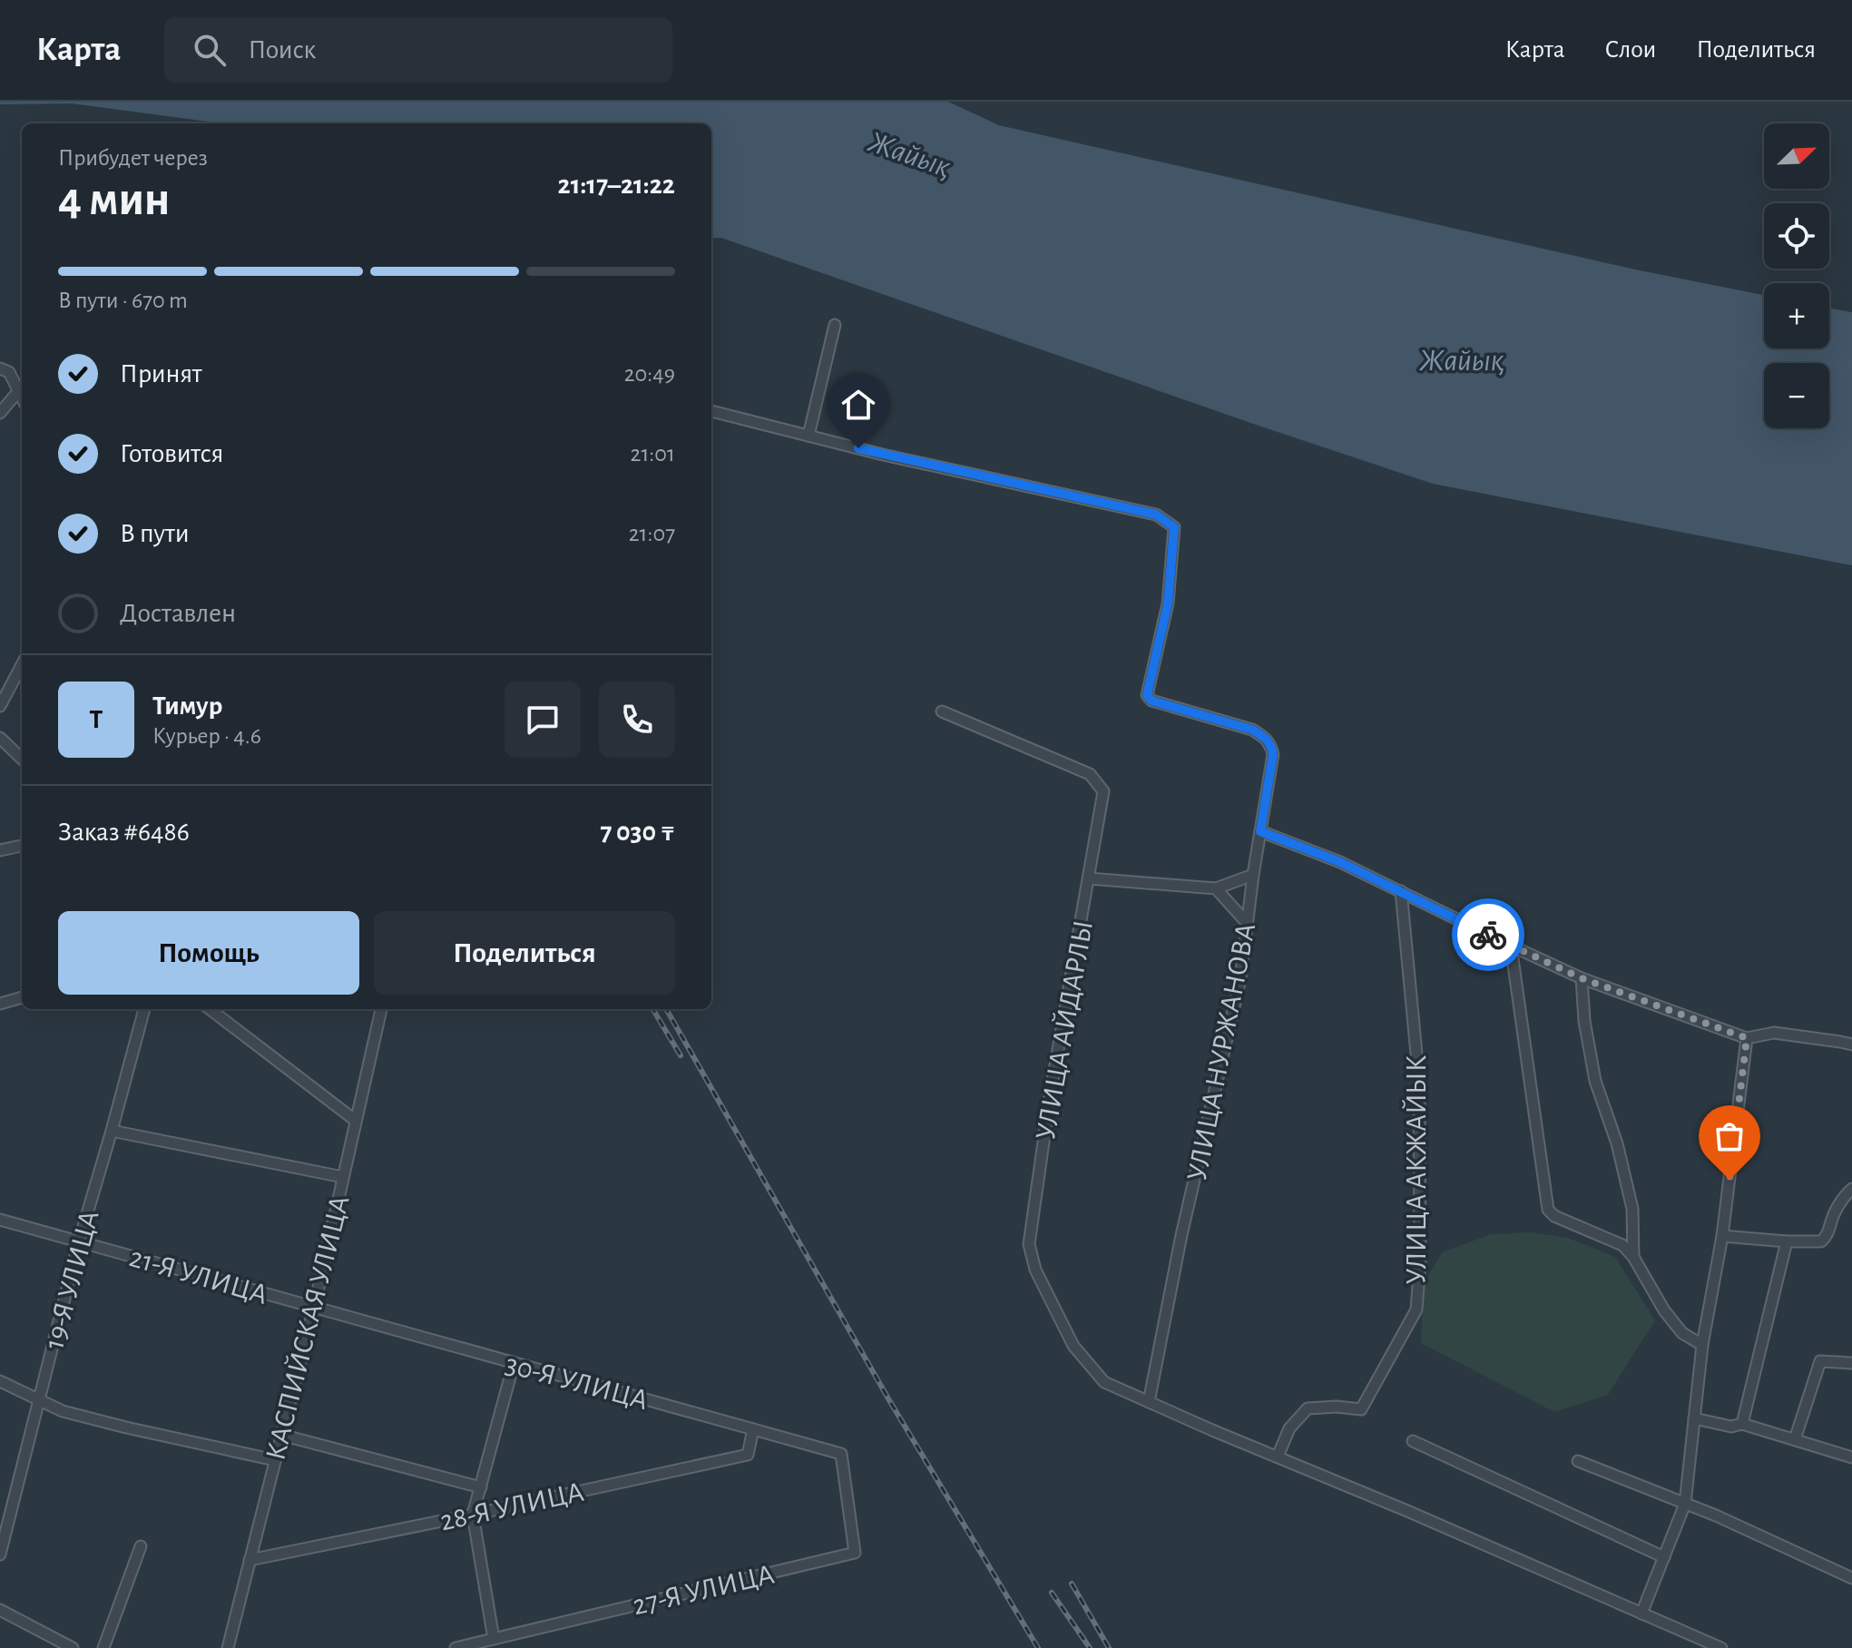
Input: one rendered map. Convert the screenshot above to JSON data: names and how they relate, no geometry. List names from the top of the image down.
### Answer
{
  "streets": {
    "street": [
      "УЛИЦА АЙДАРЛЫ",
      "УЛИЦА НУРЖАНОВА",
      "УЛИЦА АКЖАЙЫК",
      "21-Я УЛИЦА",
      "19-Я УЛИЦА",
      "КАСПИЙСКАЯ УЛИЦА",
      "30-Я УЛИЦА",
      "28-Я УЛИЦА",
      "27-Я УЛИЦА"
    ]
  },
  "crossings": [
    ["УЛИЦА АЙДАРЛЫ", "УЛИЦА НУРЖАНОВА"],
    ["УЛИЦА АЙДАРЛЫ", "УЛИЦА АКЖАЙЫК"],
    ["21-Я УЛИЦА", "19-Я УЛИЦА"],
    ["21-Я УЛИЦА", "КАСПИЙСКАЯ УЛИЦА"],
    ["21-Я УЛИЦА", "30-Я УЛИЦА"],
    ["КАСПИЙСКАЯ УЛИЦА", "30-Я УЛИЦА"],
    ["КАСПИЙСКАЯ УЛИЦА", "28-Я УЛИЦА"],
    ["30-Я УЛИЦА", "28-Я УЛИЦА"],
    ["30-Я УЛИЦА", "27-Я УЛИЦА"]
  ],
  "water": ["Жайық"],
  "north": "top right",
  "page": {
    "header": "Карта",
    "search": "Поиск",
    "nav": ["Карта", "Слои", "Поделиться"],
    "map_buttons": ["+", "−"],
    "heading": ["4 мин", "Прибудет через", "21:17–21:22"],
    "panel": [
      "Тимур",
      "Курьер · 4.6",
      "Заказ #6486",
      "7 030 ₸"
    ],
    "bar": "В пути · 670 m",
    "list": [
      ["Принят", "20:49"],
      ["Готовится", "21:01"],
      ["В пути", "21:07"],
      "Доставлен"
    ],
    "round": "Т",
    "buttons": ["Помощь", "Поделиться"]
  }
}
